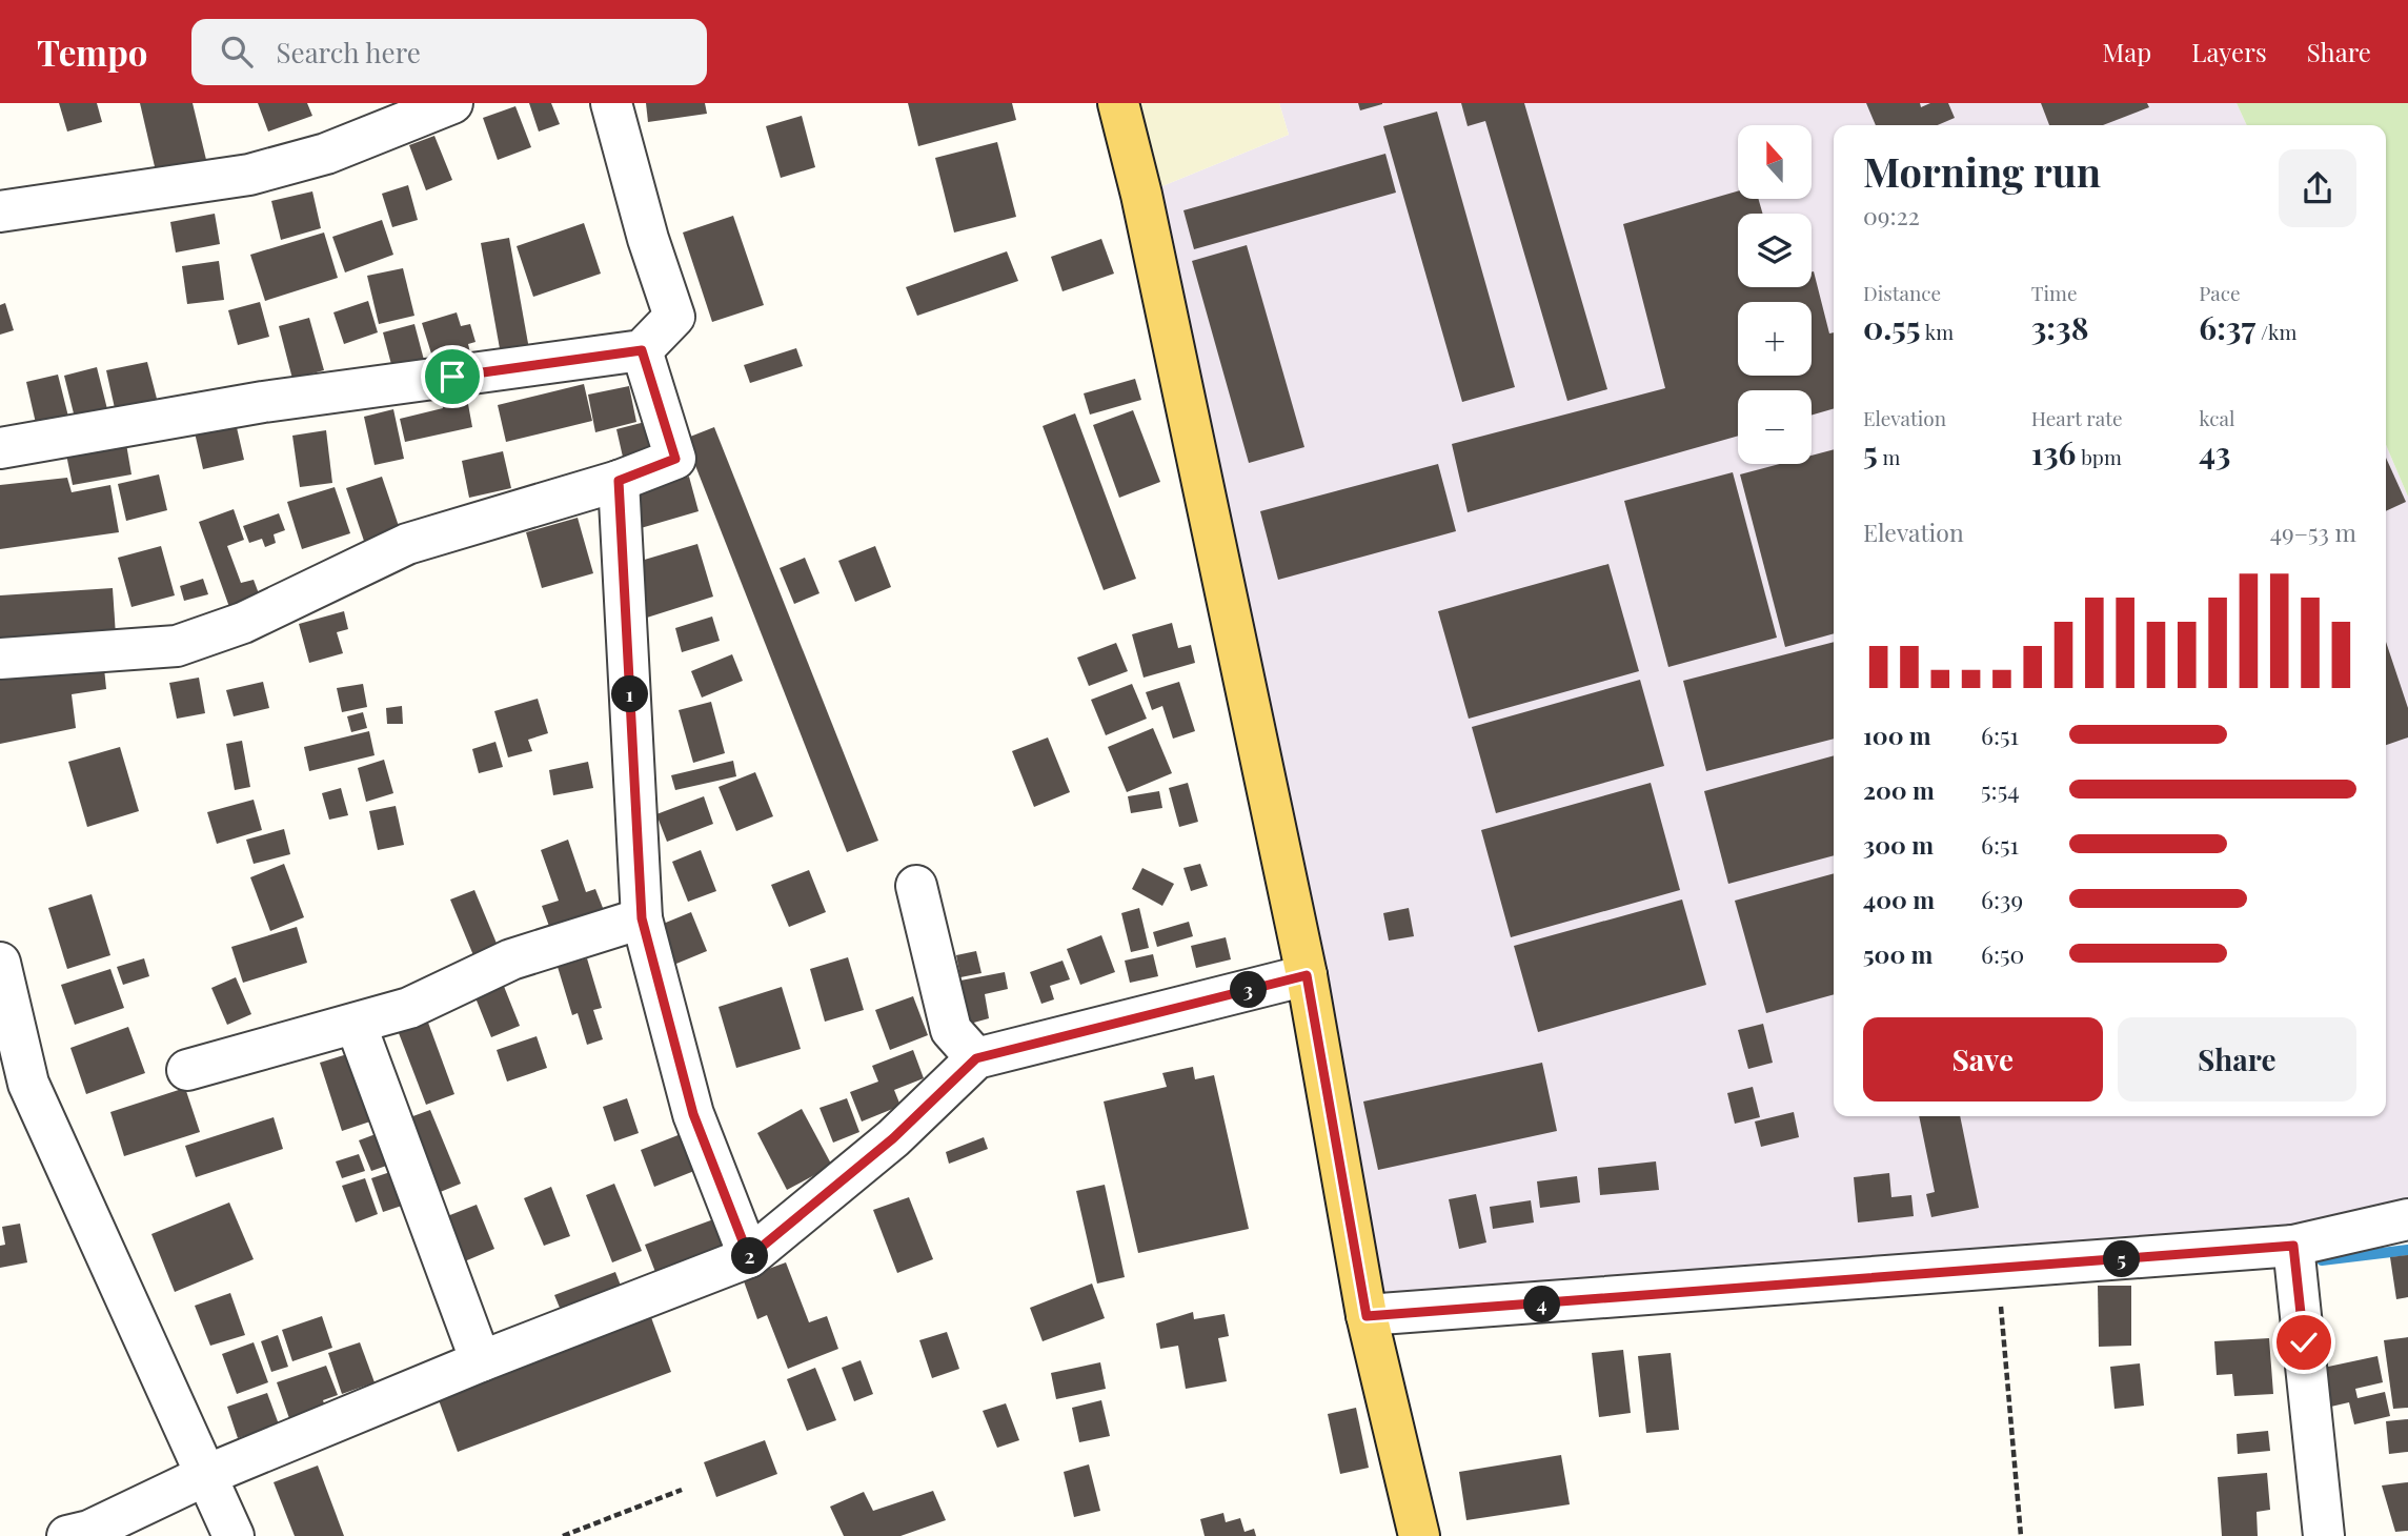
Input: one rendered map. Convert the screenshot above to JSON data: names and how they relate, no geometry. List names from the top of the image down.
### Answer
{
  "north": "top",
  "page": {
    "header": "Tempo",
    "search": "Search here",
    "nav": ["Map", "Layers", "Share"],
    "map_buttons": ["+", "−"],
    "heading": ["Morning run", "09:22"],
    "stats": [
      ["Distance", "0.55 km"],
      ["Time", "3:38"],
      ["Pace", "6:37 /km"],
      ["Elevation", "5 m"],
      ["Heart rate", "136 bpm"],
      ["kcal", "43"]
    ],
    "chart": ["Elevation", "49–53 m"],
    "pins": [
      "1",
      "3",
      "2",
      "5",
      "4"
    ],
    "list": [
      {
        "name": "100 m",
        "note": "6:51"
      },
      {
        "name": "200 m",
        "note": "5:54"
      },
      {
        "name": "300 m",
        "note": "6:51"
      },
      {
        "name": "400 m",
        "note": "6:39"
      },
      {
        "name": "500 m",
        "note": "6:50"
      }
    ],
    "buttons": ["Save", "Share"]
  }
}
